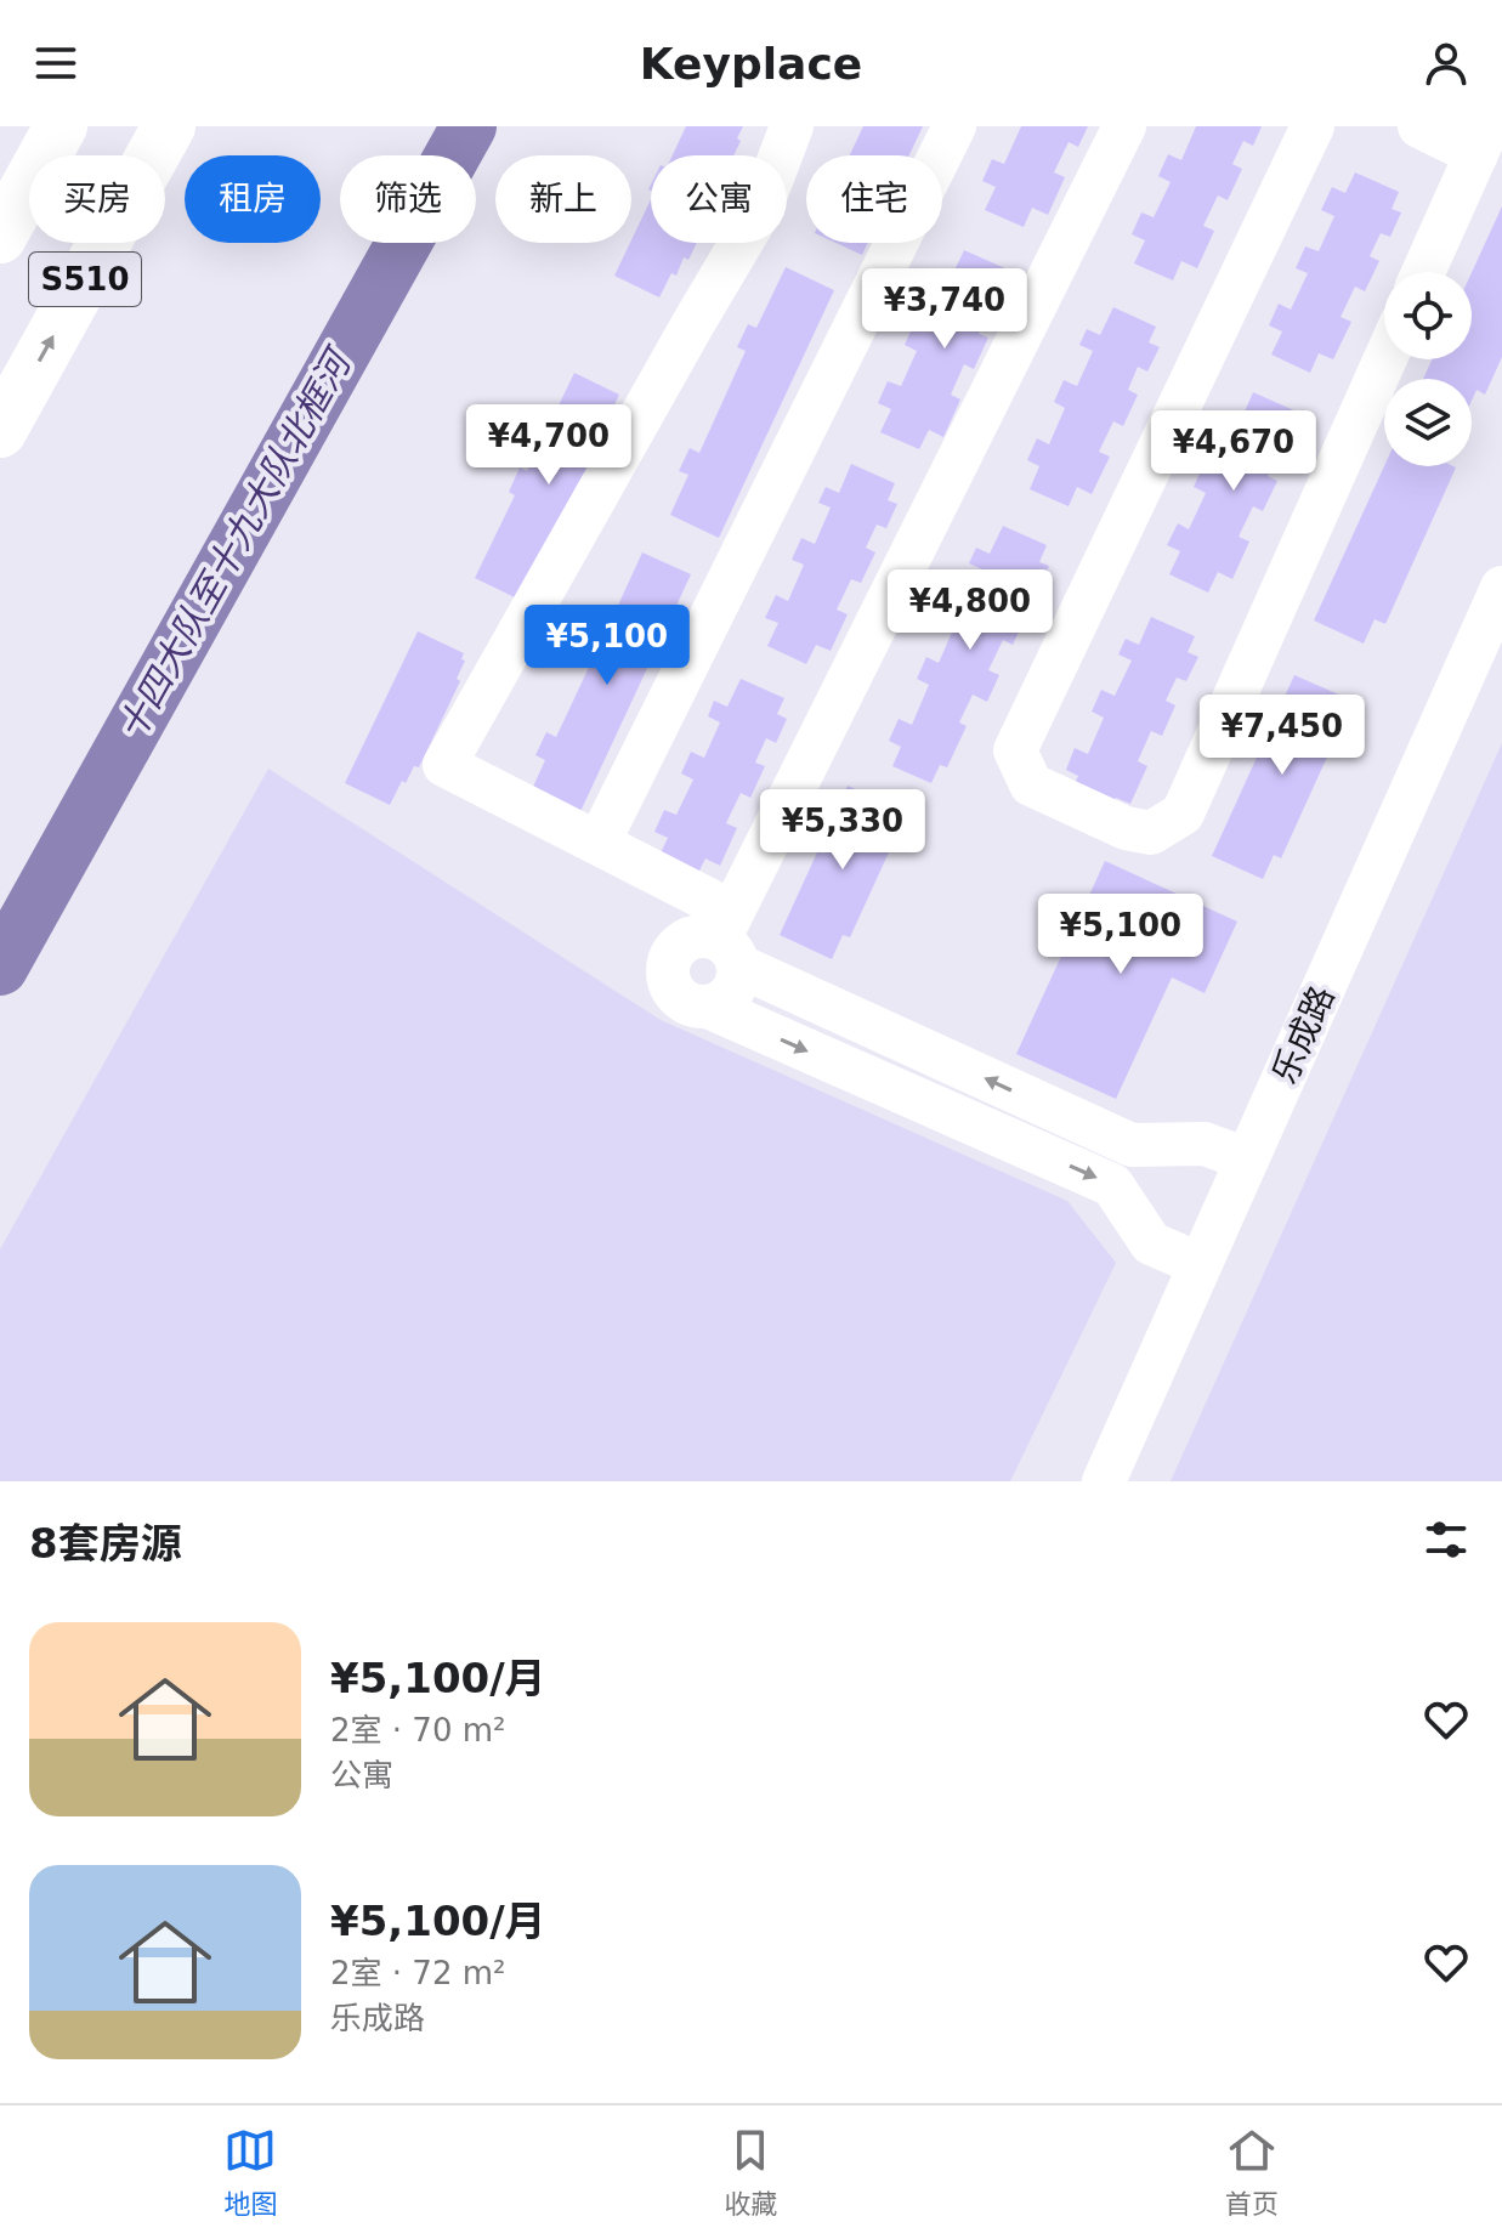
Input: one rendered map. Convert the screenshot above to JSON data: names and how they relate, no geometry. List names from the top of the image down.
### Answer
{
  "streets": {
    "main road": ["S510"],
    "street": ["乐成路"]
  },
  "water": ["十四大队至十九大队北框河"],
  "page": {
    "header": "Keyplace",
    "chip": [
      "买房",
      "租房",
      "筛选",
      "新上",
      "公寓",
      "住宅"
    ],
    "price": [
      "¥3,740",
      "¥4,700",
      "¥4,670",
      "¥4,800",
      "¥5,100",
      "¥7,450",
      "¥5,330",
      "¥5,100"
    ],
    "heading": "8套房源",
    "list": [
      {
        "name": "¥5,100/月",
        "note": "2室 · 70 m² · 公寓"
      },
      {
        "name": "¥5,100/月",
        "note": "2室 · 72 m² · 乐成路"
      }
    ],
    "tabs": ["地图", "收藏", "首页"]
  }
}
